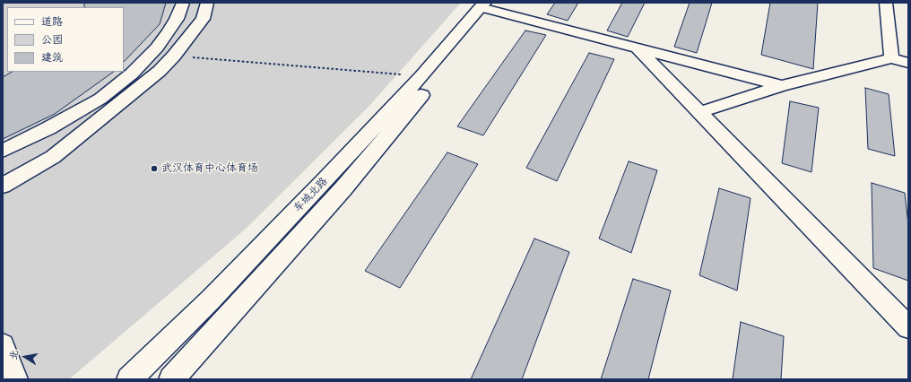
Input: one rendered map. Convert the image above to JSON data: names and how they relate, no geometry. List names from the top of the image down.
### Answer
{
  "streets": {
    "main road": ["车城北路"]
  },
  "places": ["武汉体育中心体育场"],
  "legend": ["道路", "公园", "建筑"],
  "north": "left"
}
